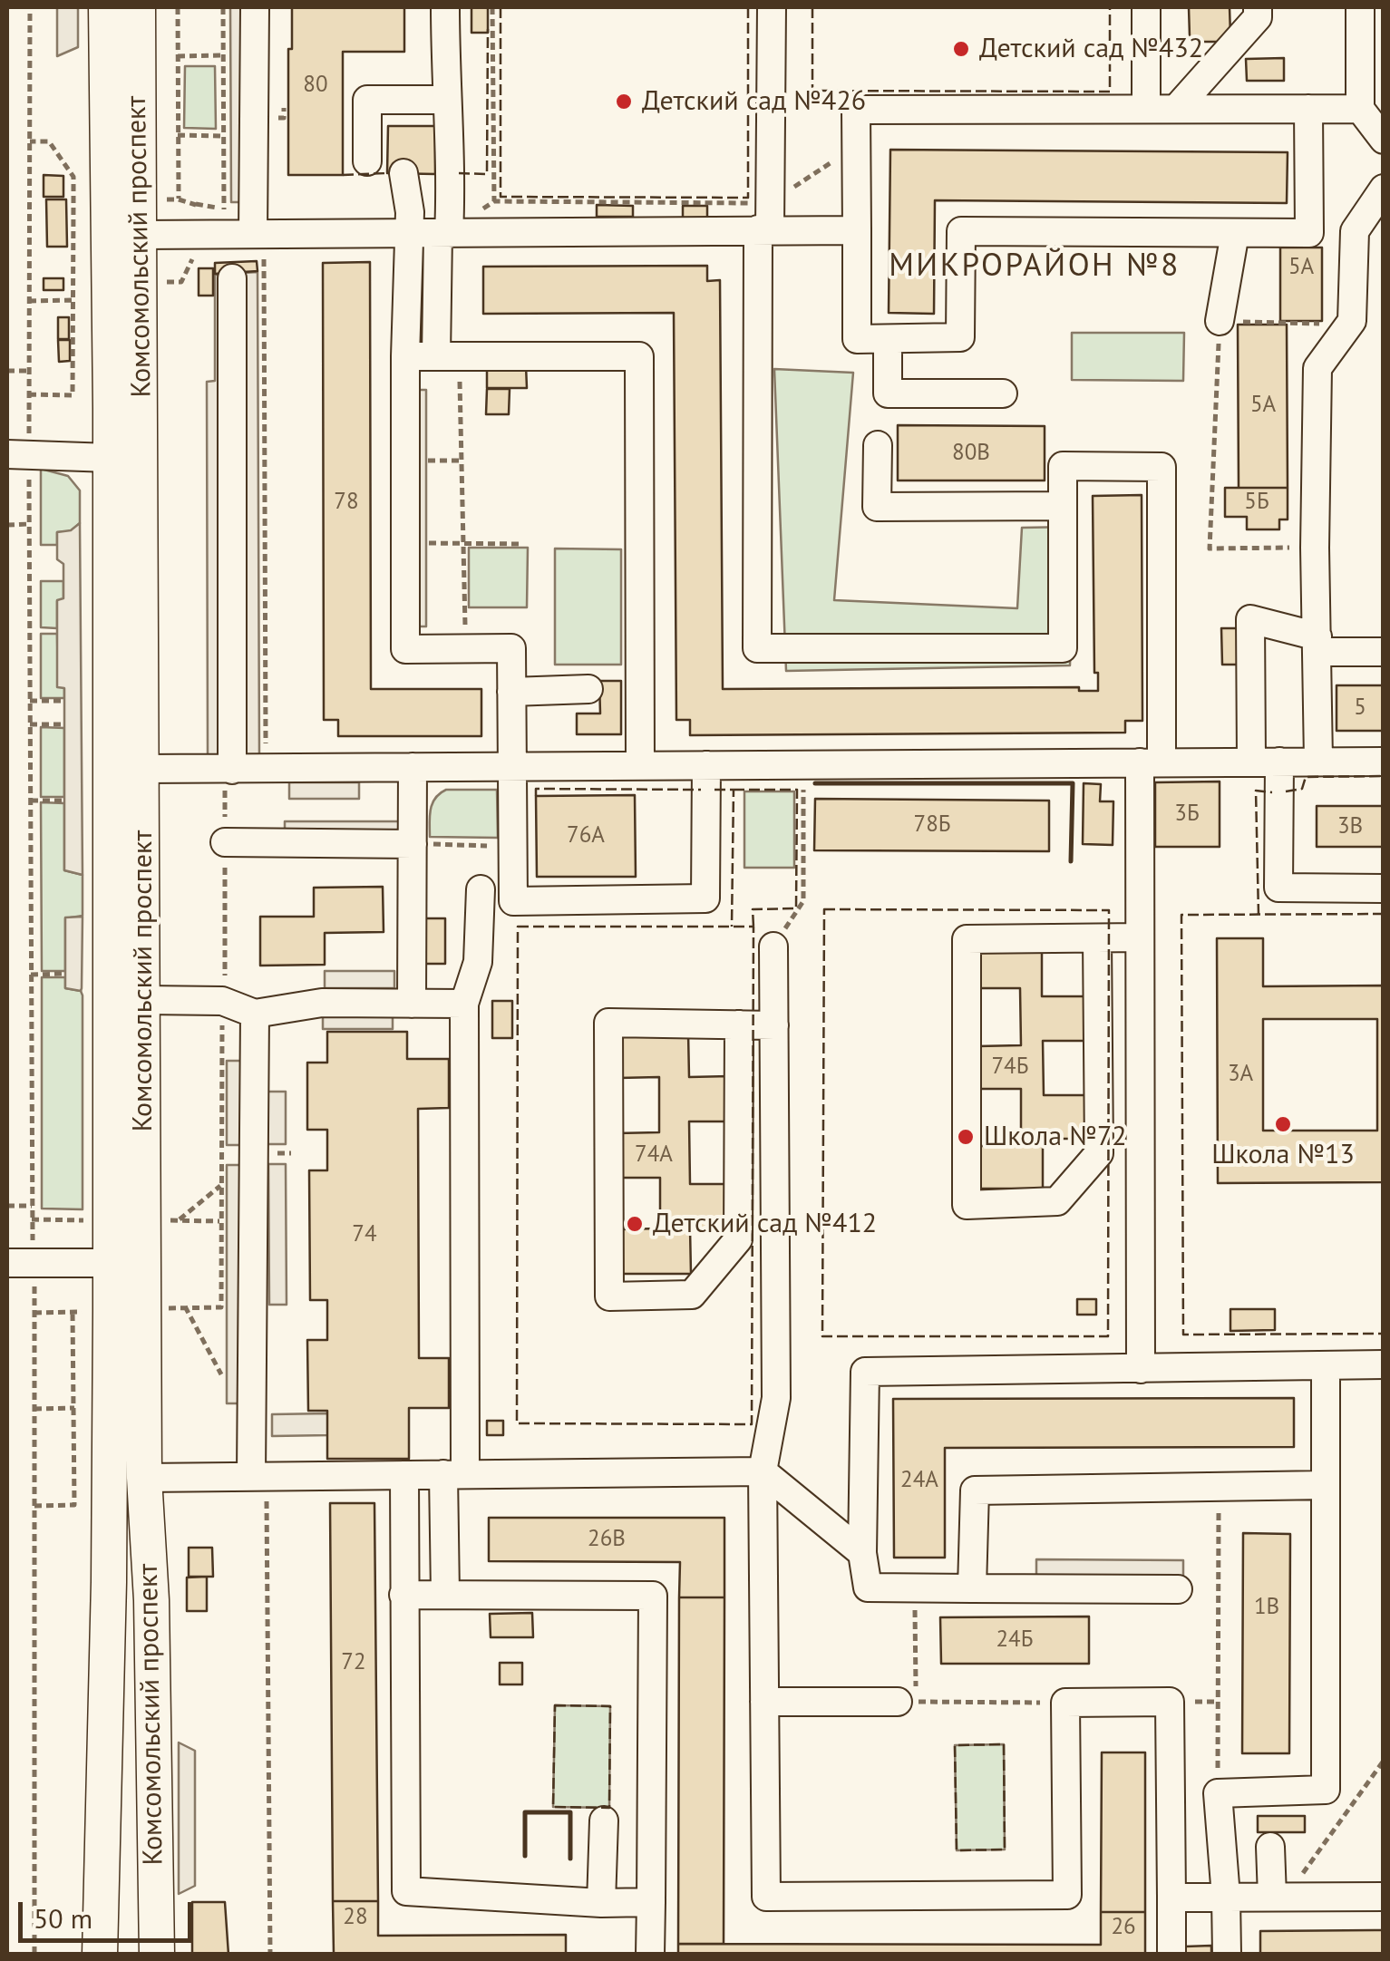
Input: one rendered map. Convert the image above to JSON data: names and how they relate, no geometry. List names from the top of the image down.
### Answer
{
  "streets": {
    "main road": ["Комсомольский проспект"]
  },
  "districts": ["МИКРОРАЙОН №8"],
  "places": [
    "Детский сад №432",
    "Детский сад №426",
    "Школа №13",
    "Школа №72",
    "Детский сад №412"
  ],
  "house_numbers": [
    "80",
    "5А",
    "5А",
    "80В",
    "78",
    "5Б",
    "5",
    "3Б",
    "78Б",
    "3В",
    "76А",
    "74Б",
    "3А",
    "74А",
    "74",
    "24А",
    "26В",
    "1В",
    "24Б",
    "72",
    "28",
    "26"
  ],
  "scale_bar": "50 m"
}
